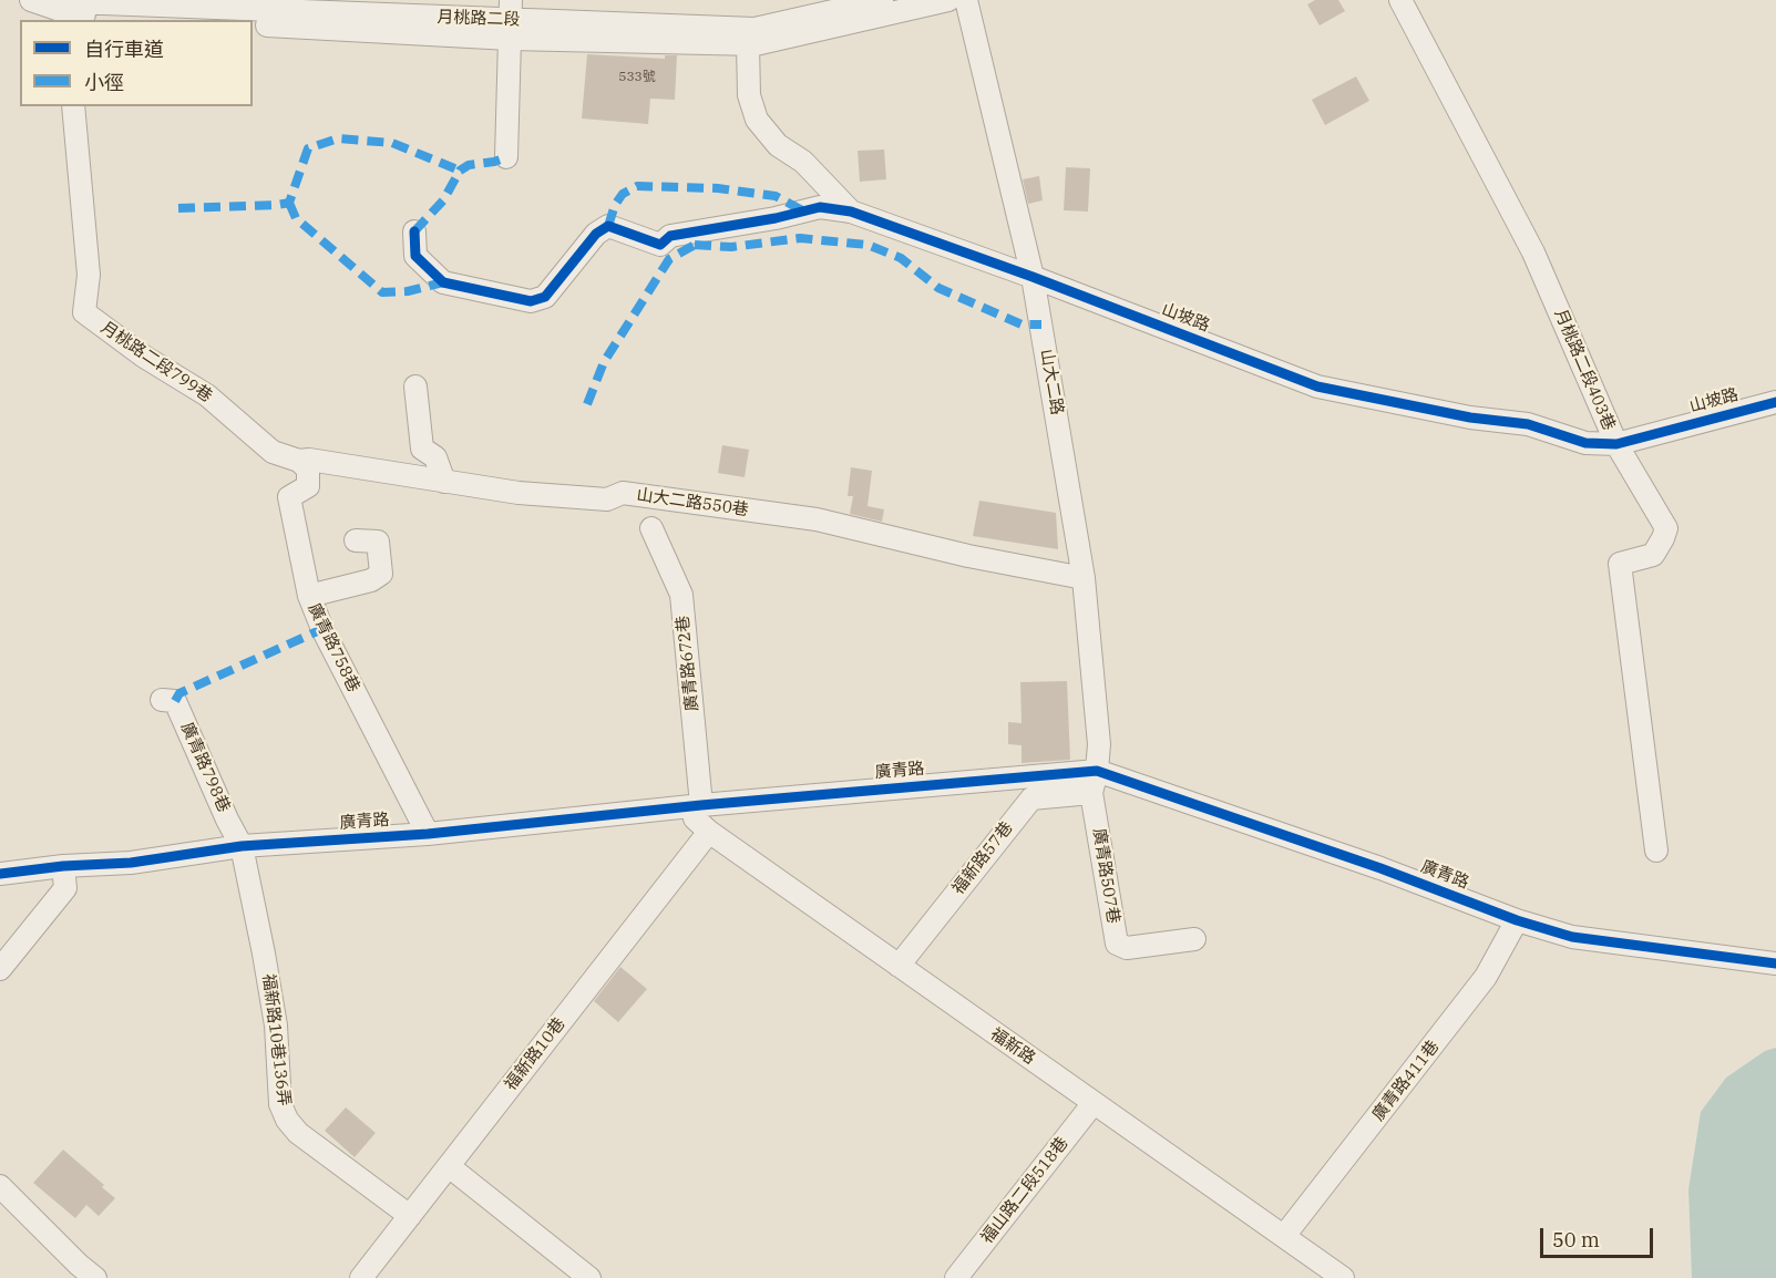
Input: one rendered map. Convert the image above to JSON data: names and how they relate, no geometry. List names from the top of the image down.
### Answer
{
  "streets": {
    "street": [
      "月桃路二段",
      "山坡路",
      "月桃路二段799巷",
      "月桃路二段403巷",
      "山大二路",
      "山大二路550巷",
      "廣青路758巷",
      "廣青路672巷",
      "廣青路798巷",
      "廣青路",
      "福新路57巷",
      "廣青路507巷",
      "福新路10巷136弄",
      "福新路",
      "福新路10巷",
      "廣青路411巷",
      "福山路二段518巷"
    ]
  },
  "crossings": [
    ["山坡路", "月桃路二段403巷"],
    ["山坡路", "山大二路"],
    ["月桃路二段799巷", "山大二路550巷"],
    ["月桃路二段799巷", "廣青路758巷"],
    ["山大二路", "山大二路550巷"],
    ["山大二路", "廣青路"],
    ["山大二路", "廣青路507巷"],
    ["山大二路550巷", "廣青路758巷"],
    ["廣青路758巷", "廣青路"],
    ["廣青路672巷", "廣青路"],
    ["廣青路672巷", "福新路"],
    ["廣青路798巷", "廣青路"],
    ["廣青路798巷", "福新路10巷136弄"],
    ["廣青路", "廣青路507巷"],
    ["廣青路", "福新路10巷136弄"],
    ["廣青路", "福新路"],
    ["廣青路", "廣青路411巷"],
    ["福新路57巷", "廣青路507巷"],
    ["福新路57巷", "福新路"],
    ["福新路10巷136弄", "福新路10巷"],
    ["福新路", "福新路10巷"],
    ["福新路", "廣青路411巷"],
    ["福新路", "福山路二段518巷"]
  ],
  "house_numbers": ["533號"],
  "legend": ["自行車道", "小徑"],
  "scale_bar": "50 m"
}
